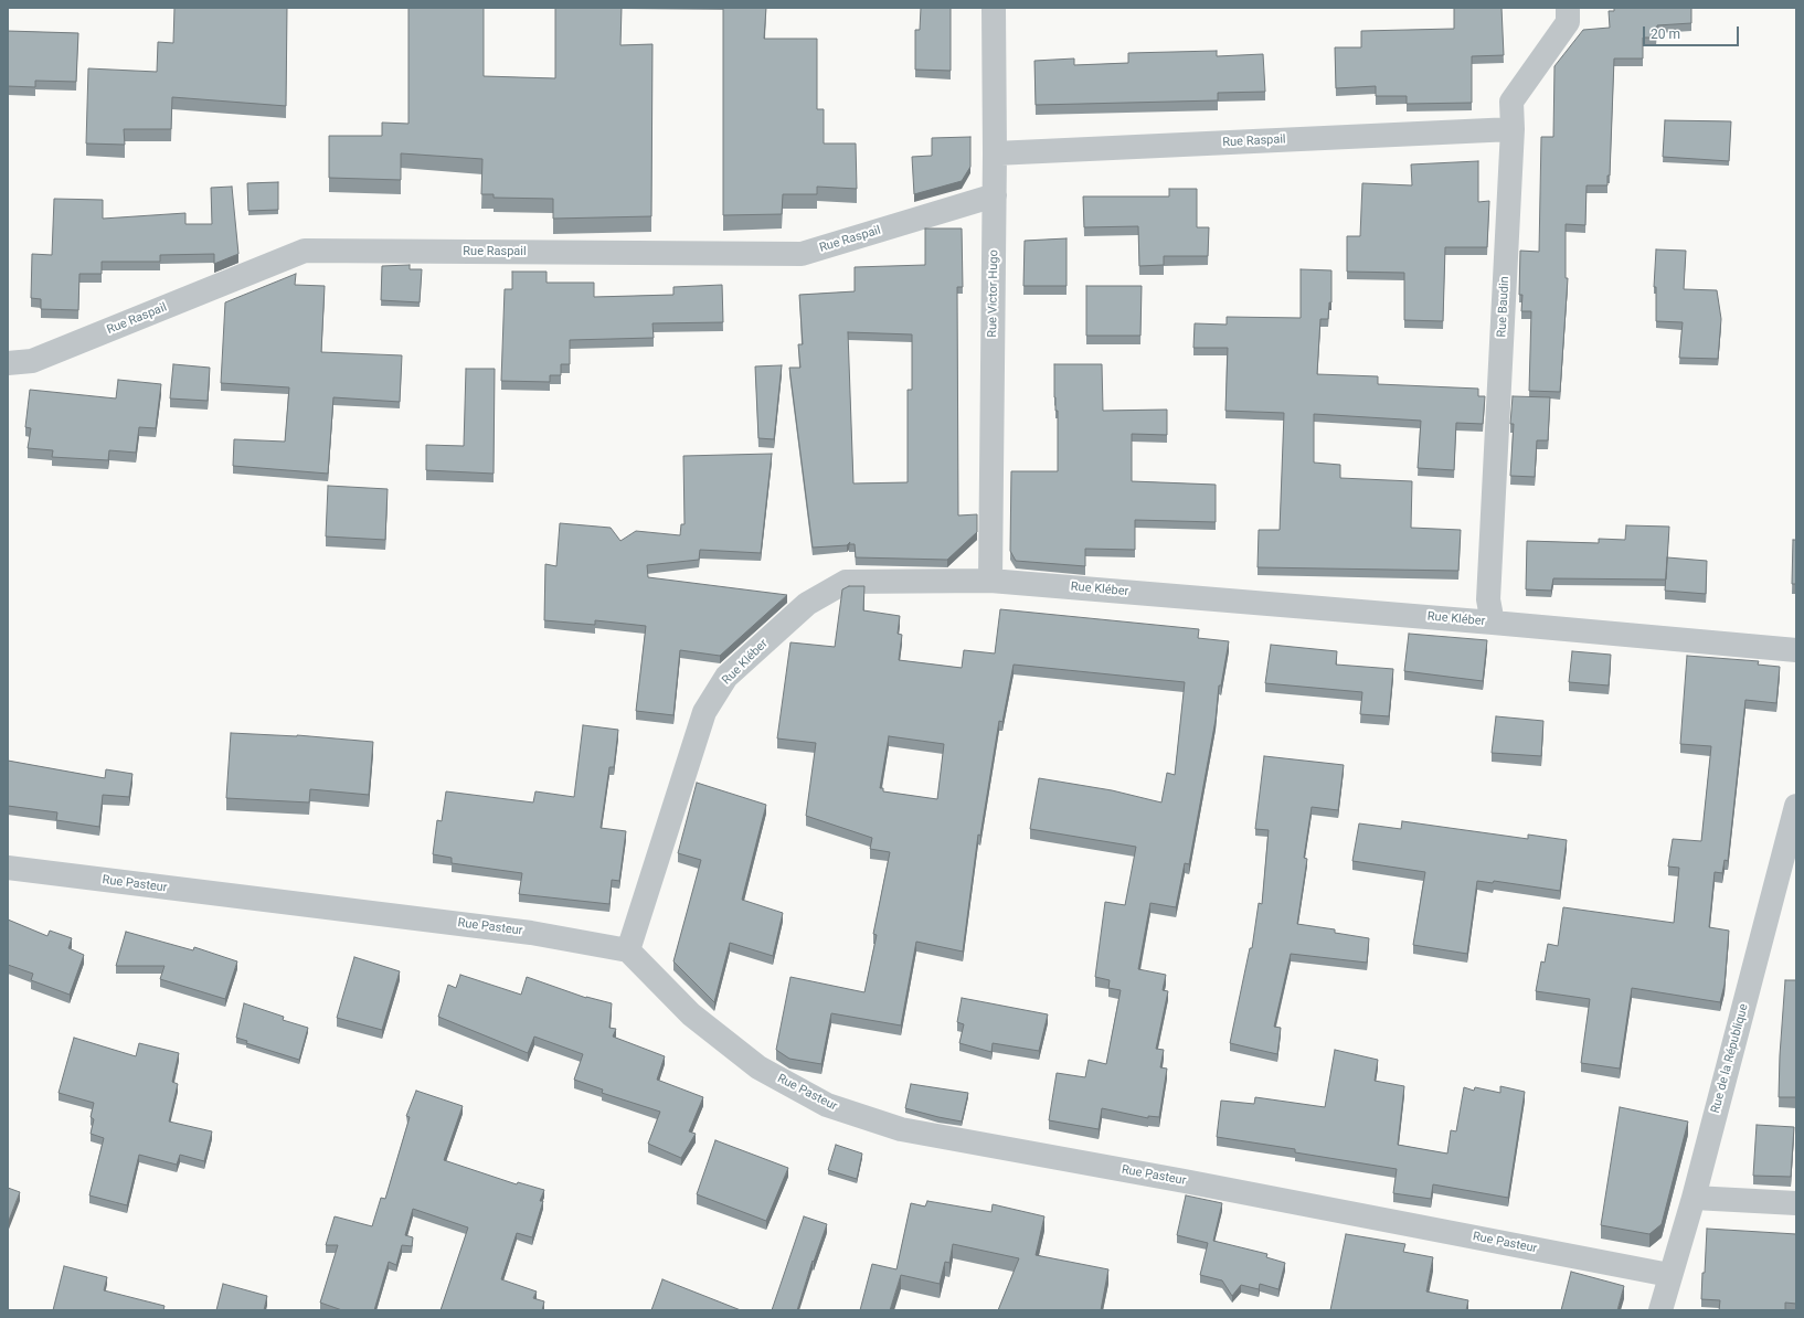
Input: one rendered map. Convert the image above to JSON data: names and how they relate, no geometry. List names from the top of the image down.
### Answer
{
  "streets": {
    "street": [
      "Rue Raspail",
      "Rue Victor Hugo",
      "Rue Baudin",
      "Rue Kléber",
      "Rue Pasteur",
      "Rue de la République"
    ]
  },
  "crossings": [
    ["Rue Raspail", "Rue Victor Hugo"],
    ["Rue Raspail", "Rue Baudin"],
    ["Rue Victor Hugo", "Rue Kléber"],
    ["Rue Baudin", "Rue Kléber"],
    ["Rue Kléber", "Rue Pasteur"],
    ["Rue Pasteur", "Rue de la République"]
  ],
  "scale_bar": "20 m"
}
